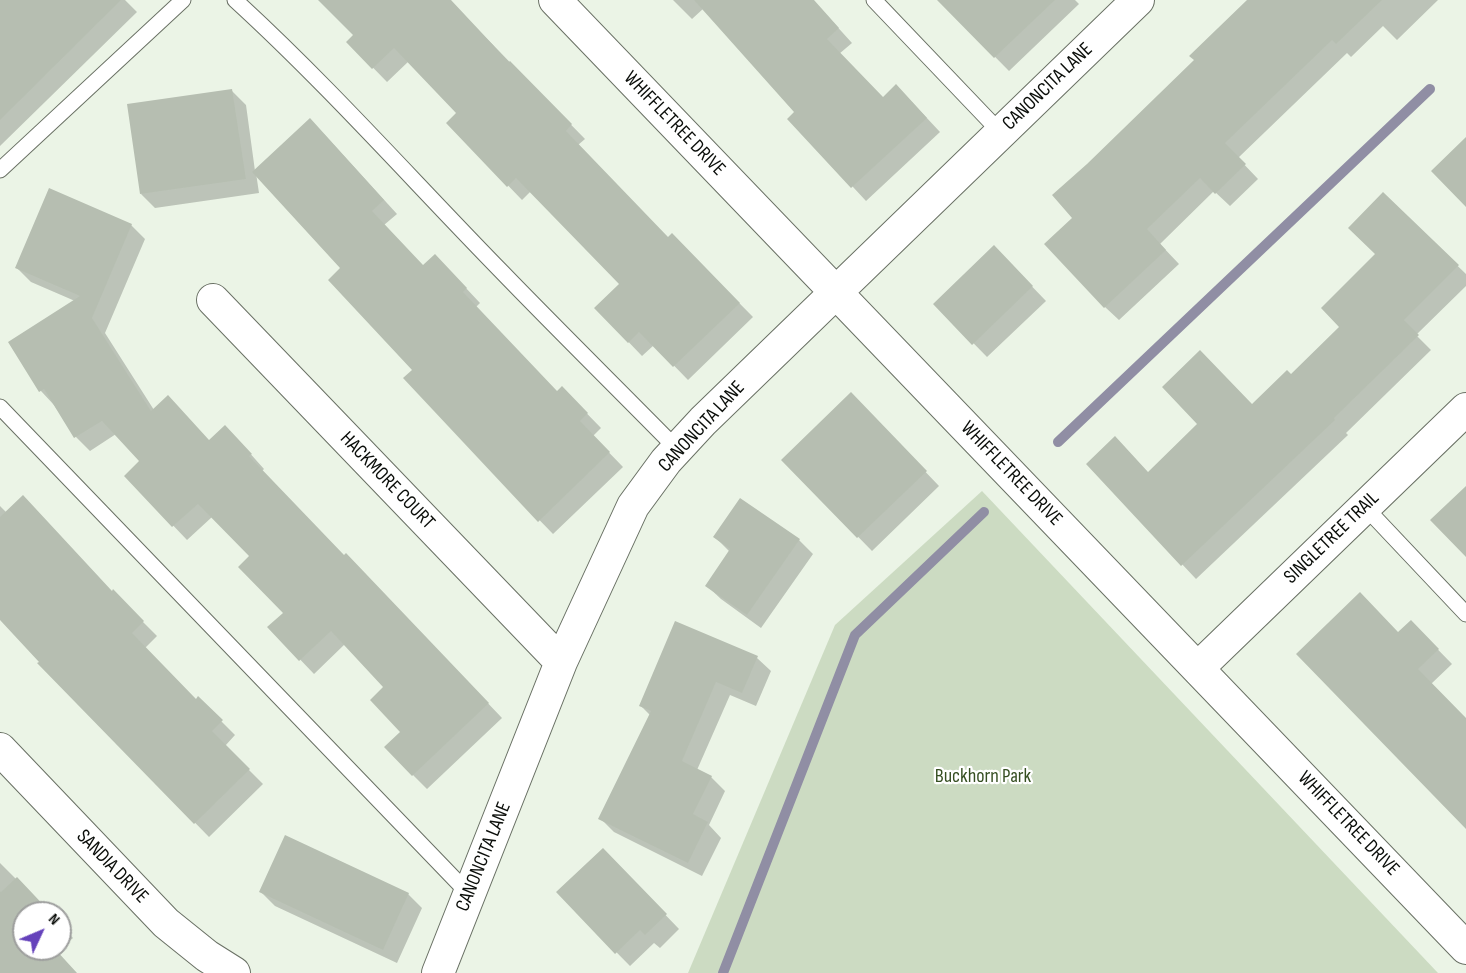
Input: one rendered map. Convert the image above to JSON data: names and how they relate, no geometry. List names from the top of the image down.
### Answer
{
  "streets": {
    "street": [
      "CANONCITA LANE",
      "WHIFFLETREE DRIVE",
      "HACKMORE COURT",
      "SINGLETREE TRAIL",
      "SANDIA DRIVE"
    ]
  },
  "crossings": [
    ["CANONCITA LANE", "WHIFFLETREE DRIVE"],
    ["CANONCITA LANE", "HACKMORE COURT"],
    ["WHIFFLETREE DRIVE", "SINGLETREE TRAIL"]
  ],
  "parks": ["Buckhorn Park"],
  "north": "top right"
}
